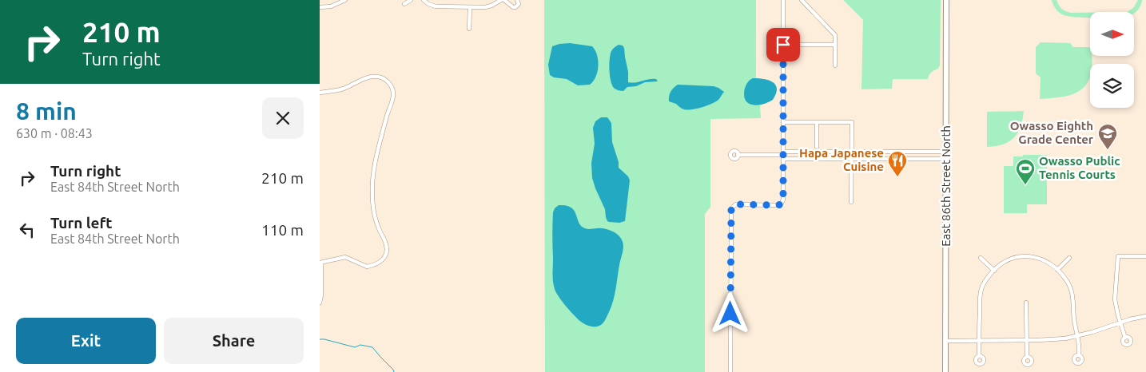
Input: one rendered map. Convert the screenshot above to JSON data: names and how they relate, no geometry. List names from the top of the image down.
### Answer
{
  "streets": {
    "main road": ["East 86th Street North"]
  },
  "places": {
    "school or university": ["Owasso Eighth Grade Center"],
    "restaurant": ["Hapa Japanese Cuisine"],
    "sports": ["Owasso Public Tennis Courts"]
  },
  "north": "right",
  "page": {
    "turn": ["210 m", "Turn right"],
    "heading": ["8 min", "630 m · 08:43"],
    "list": [
      {
        "name": "Turn right",
        "note": "East 84th Street North",
        "value": "210 m"
      },
      {
        "name": "Turn left",
        "note": "East 84th Street North",
        "value": "110 m"
      }
    ],
    "buttons": ["Exit", "Share"]
  }
}
